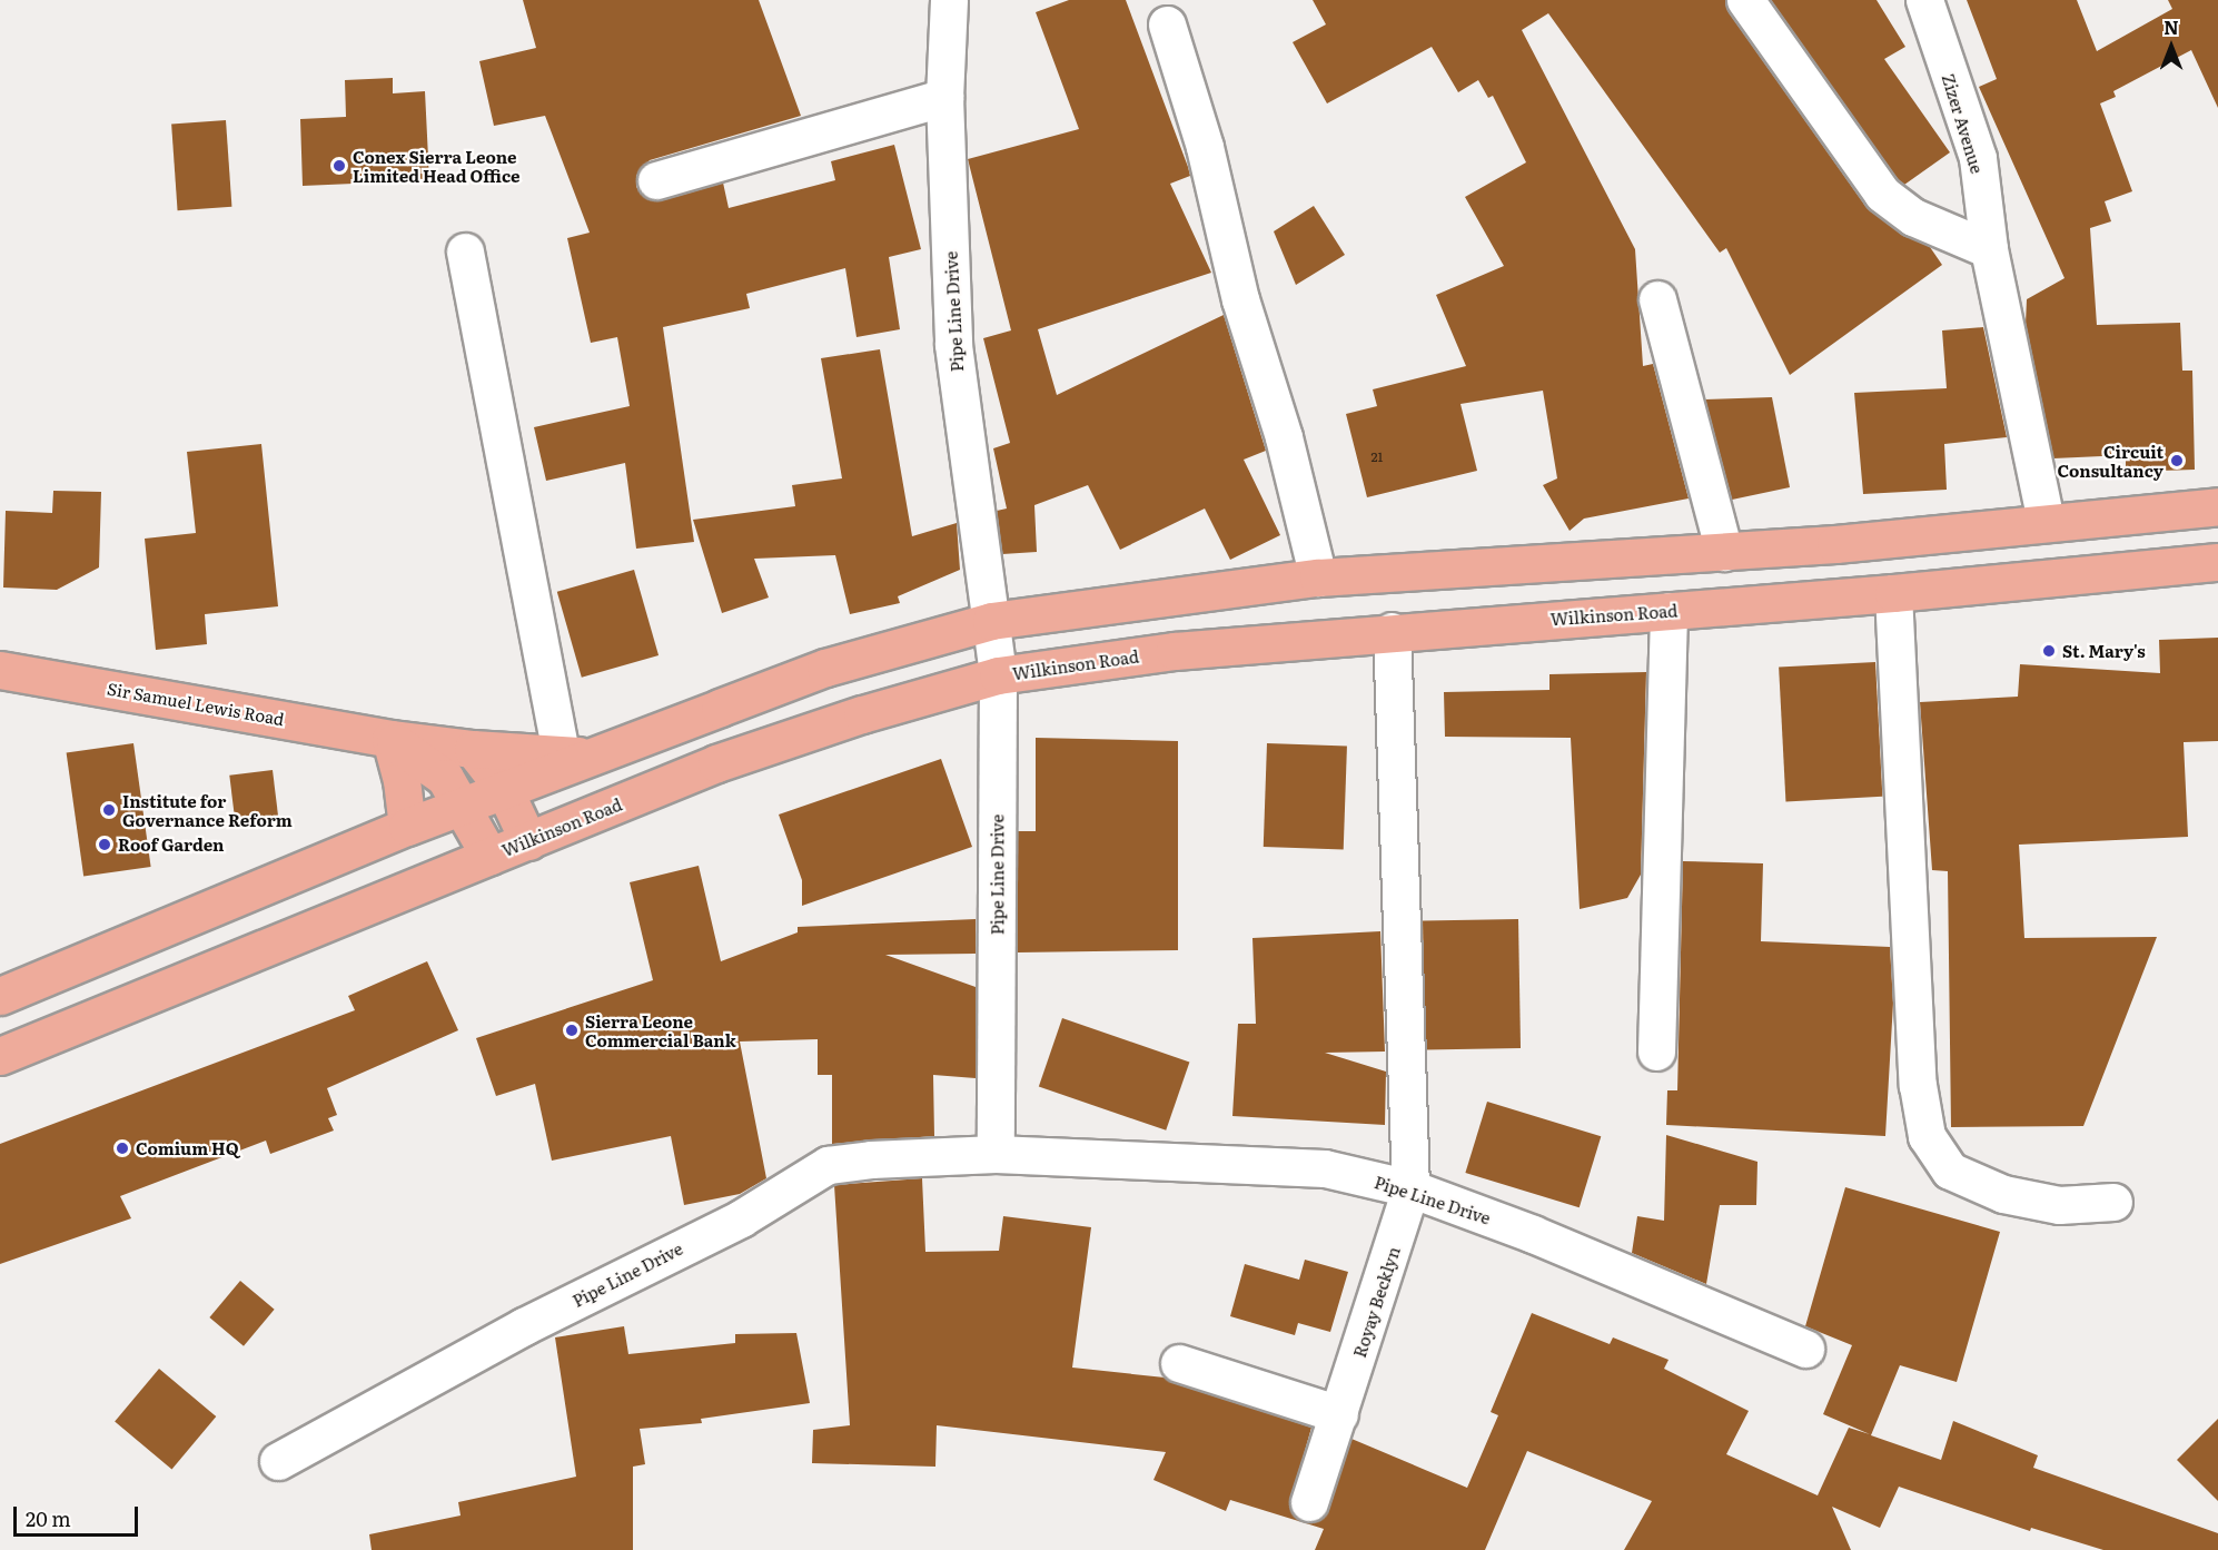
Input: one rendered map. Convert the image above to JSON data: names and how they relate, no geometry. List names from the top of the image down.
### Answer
{
  "streets": {
    "main road": ["Wilkinson Road", "Sir Samuel Lewis Road"],
    "street": ["Zizer Avenue", "Pipe Line Drive", "Royay Becklyn"]
  },
  "crossings": [
    ["Pipe Line Drive", "Wilkinson Road"],
    ["Pipe Line Drive", "Royay Becklyn"],
    ["Wilkinson Road", "Sir Samuel Lewis Road"],
    ["Wilkinson Road", "Royay Becklyn"]
  ],
  "places": [
    "Conex Sierra Leone Limited Head Office",
    "Circuit Consultancy",
    "St. Mary's",
    "Institute for Governance Reform",
    "Roof Garden",
    "Sierra Leone Commercial Bank",
    "Comium HQ"
  ],
  "house_numbers": ["21"],
  "scale_bar": "20 m",
  "north": "top"
}
